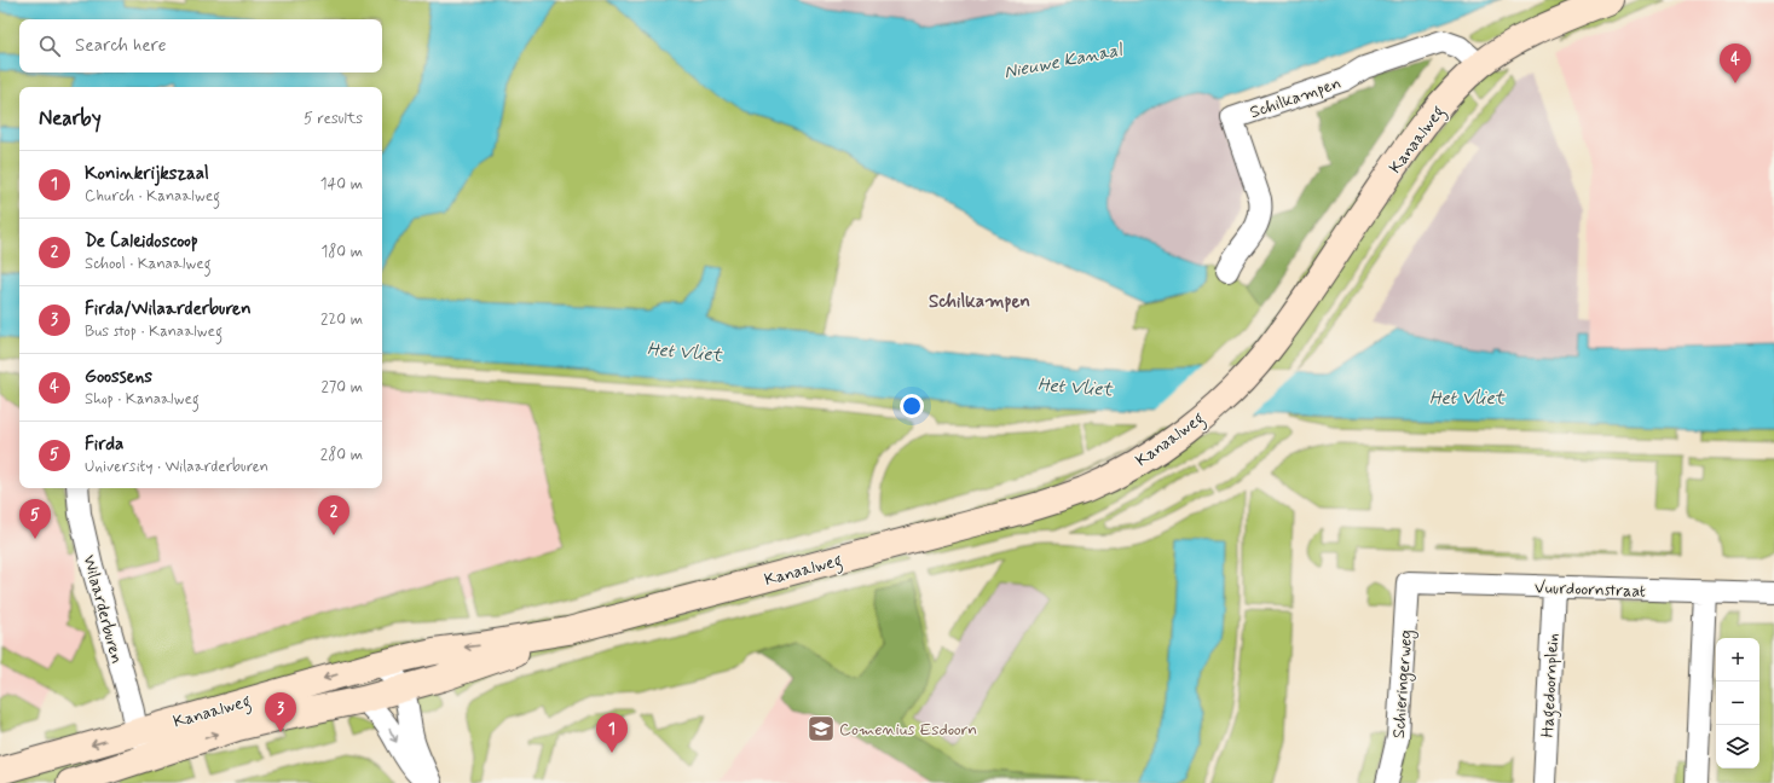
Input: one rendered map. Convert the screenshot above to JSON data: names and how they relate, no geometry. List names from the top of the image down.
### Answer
{
  "streets": {
    "main road": ["Kanaalweg"],
    "street": [
      "Schilkampen",
      "Vuurdoornstraat",
      "Wilaarderburen",
      "Schieringerweg",
      "Hagedoornplein"
    ]
  },
  "crossings": [
    ["Schilkampen", "Kanaalweg"],
    ["Kanaalweg", "Wilaarderburen"],
    ["Vuurdoornstraat", "Schieringerweg"],
    ["Vuurdoornstraat", "Hagedoornplein"]
  ],
  "districts": ["Schilkampen"],
  "water": ["Nieuwe Kanaal", "Het Vliet"],
  "places": {
    "school or university": ["Comenius Esdoorn"]
  },
  "page": {
    "search": "Search here",
    "pins": [
      "4",
      "2",
      "5",
      "3",
      "1"
    ],
    "heading": ["Nearby", "5 results"],
    "list": [
      {
        "mark": "1",
        "name": "Koninkrijkszaal",
        "note": "Church · Kanaalweg",
        "value": "140 m"
      },
      {
        "mark": "2",
        "name": "De Caleidoscoop",
        "note": "School · Kanaalweg",
        "value": "180 m"
      },
      {
        "mark": "3",
        "name": "Firda/Wilaarderburen",
        "note": "Bus stop · Kanaalweg",
        "value": "220 m"
      },
      {
        "mark": "4",
        "name": "Goossens",
        "note": "Shop · Kanaalweg",
        "value": "270 m"
      },
      {
        "mark": "5",
        "name": "Firda",
        "note": "University · Wilaarderburen",
        "value": "280 m"
      }
    ],
    "map_buttons": ["+", "−"]
  }
}
